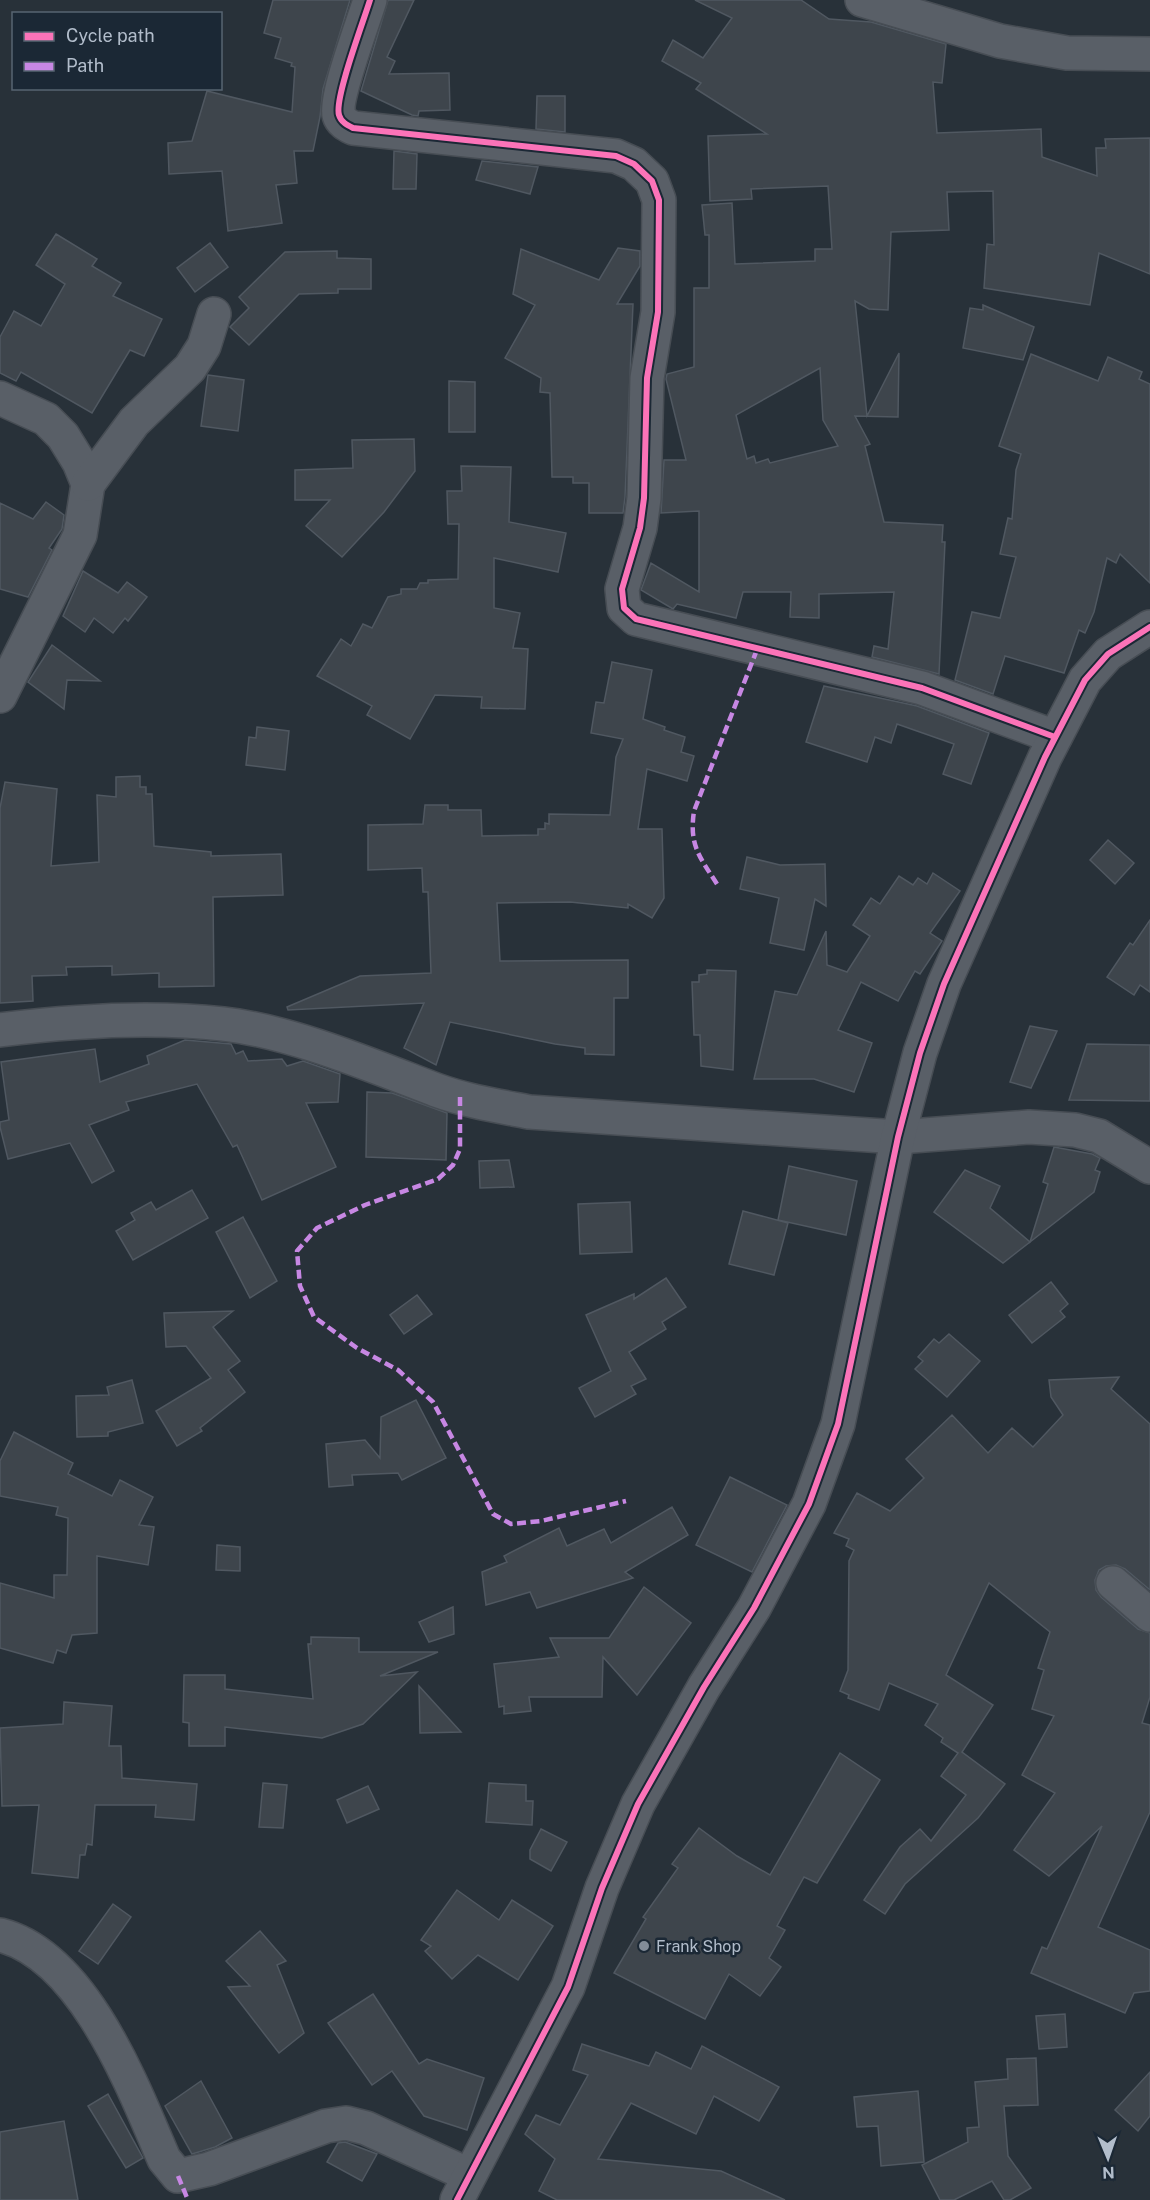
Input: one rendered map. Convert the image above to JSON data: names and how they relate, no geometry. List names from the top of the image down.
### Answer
{
  "places": ["Frank Shop"],
  "legend": ["Cycle path", "Path"],
  "north": "bottom"
}
